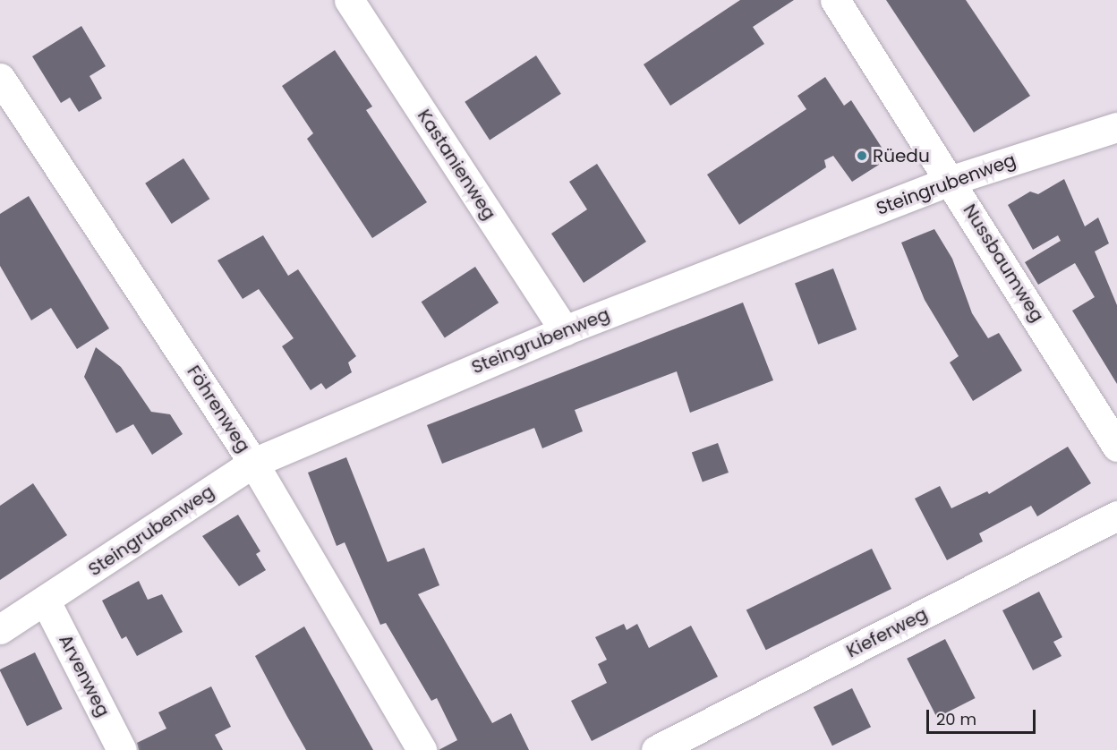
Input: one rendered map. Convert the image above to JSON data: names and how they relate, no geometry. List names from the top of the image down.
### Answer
{
  "streets": {
    "street": [
      "Kastanienweg",
      "Steingrubenweg",
      "Nussbaumweg",
      "Föhrenweg",
      "Kieferweg",
      "Arvenweg"
    ]
  },
  "crossings": [
    ["Kastanienweg", "Steingrubenweg"],
    ["Steingrubenweg", "Nussbaumweg"],
    ["Steingrubenweg", "Föhrenweg"],
    ["Steingrubenweg", "Arvenweg"]
  ],
  "places": ["Rüedu"],
  "scale_bar": "20 m"
}
